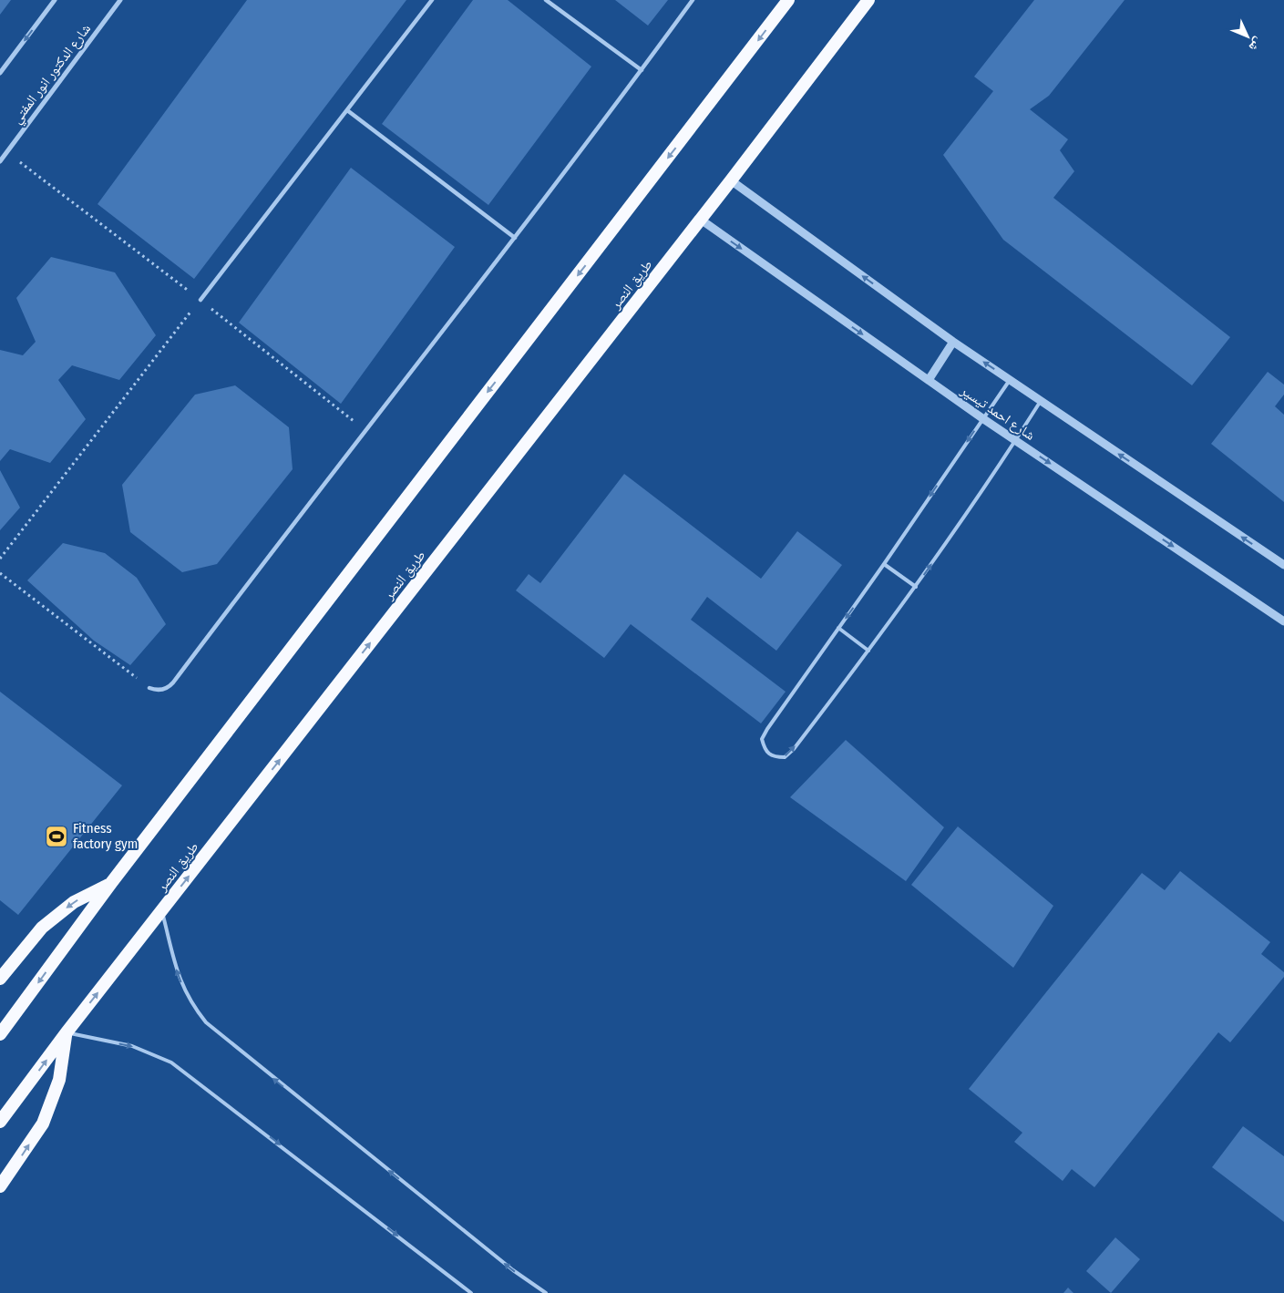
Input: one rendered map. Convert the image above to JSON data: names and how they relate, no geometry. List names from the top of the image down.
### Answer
{
  "streets": {
    "highway": ["طريق النصر"],
    "street": ["شارع الدكتور انور المفتي", "شارع احمد تيسير"]
  },
  "crossings": [
    ["طريق النصر", "شارع احمد تيسير"]
  ],
  "places": {
    "sports": ["Fitness factory gym"]
  },
  "north": "bottom right"
}
